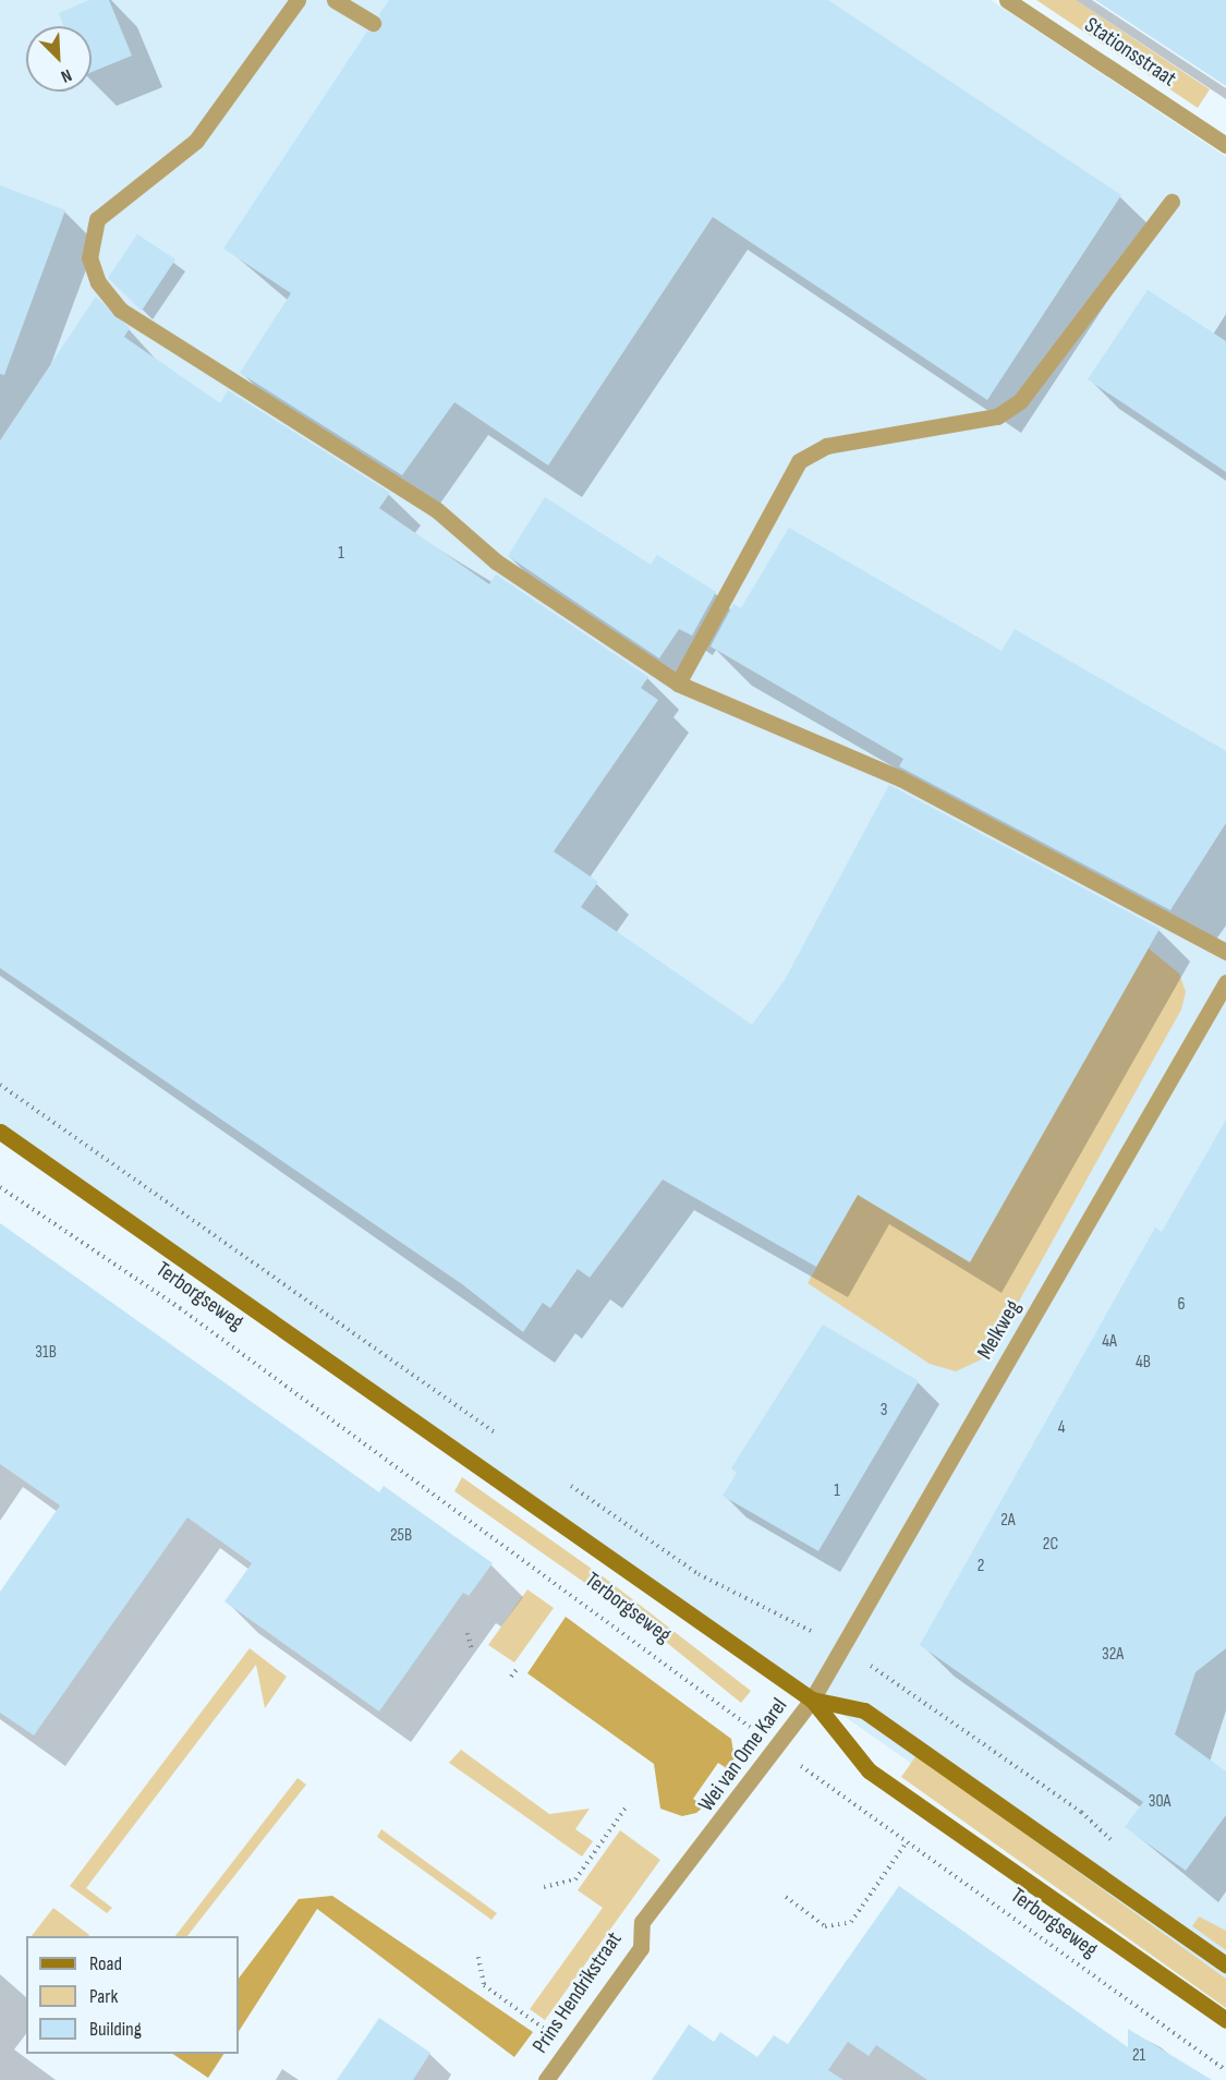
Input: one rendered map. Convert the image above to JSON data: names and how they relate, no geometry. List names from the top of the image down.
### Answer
{
  "streets": {
    "main road": ["Terborgseweg"],
    "street": [
      "Stationsstraat",
      "Melkweg",
      "Wei van Ome Karel",
      "Prins Hendrikstraat"
    ]
  },
  "crossings": [
    ["Terborgseweg", "Melkweg"],
    ["Terborgseweg", "Wei van Ome Karel"],
    ["Melkweg", "Wei van Ome Karel"],
    ["Wei van Ome Karel", "Prins Hendrikstraat"]
  ],
  "house_numbers": [
    "1",
    "6",
    "4A",
    "31B",
    "4B",
    "3",
    "4",
    "1",
    "2A",
    "25B",
    "2C",
    "2",
    "32A",
    "30A",
    "21"
  ],
  "legend": ["Road", "Park", "Building"],
  "north": "bottom right"
}
